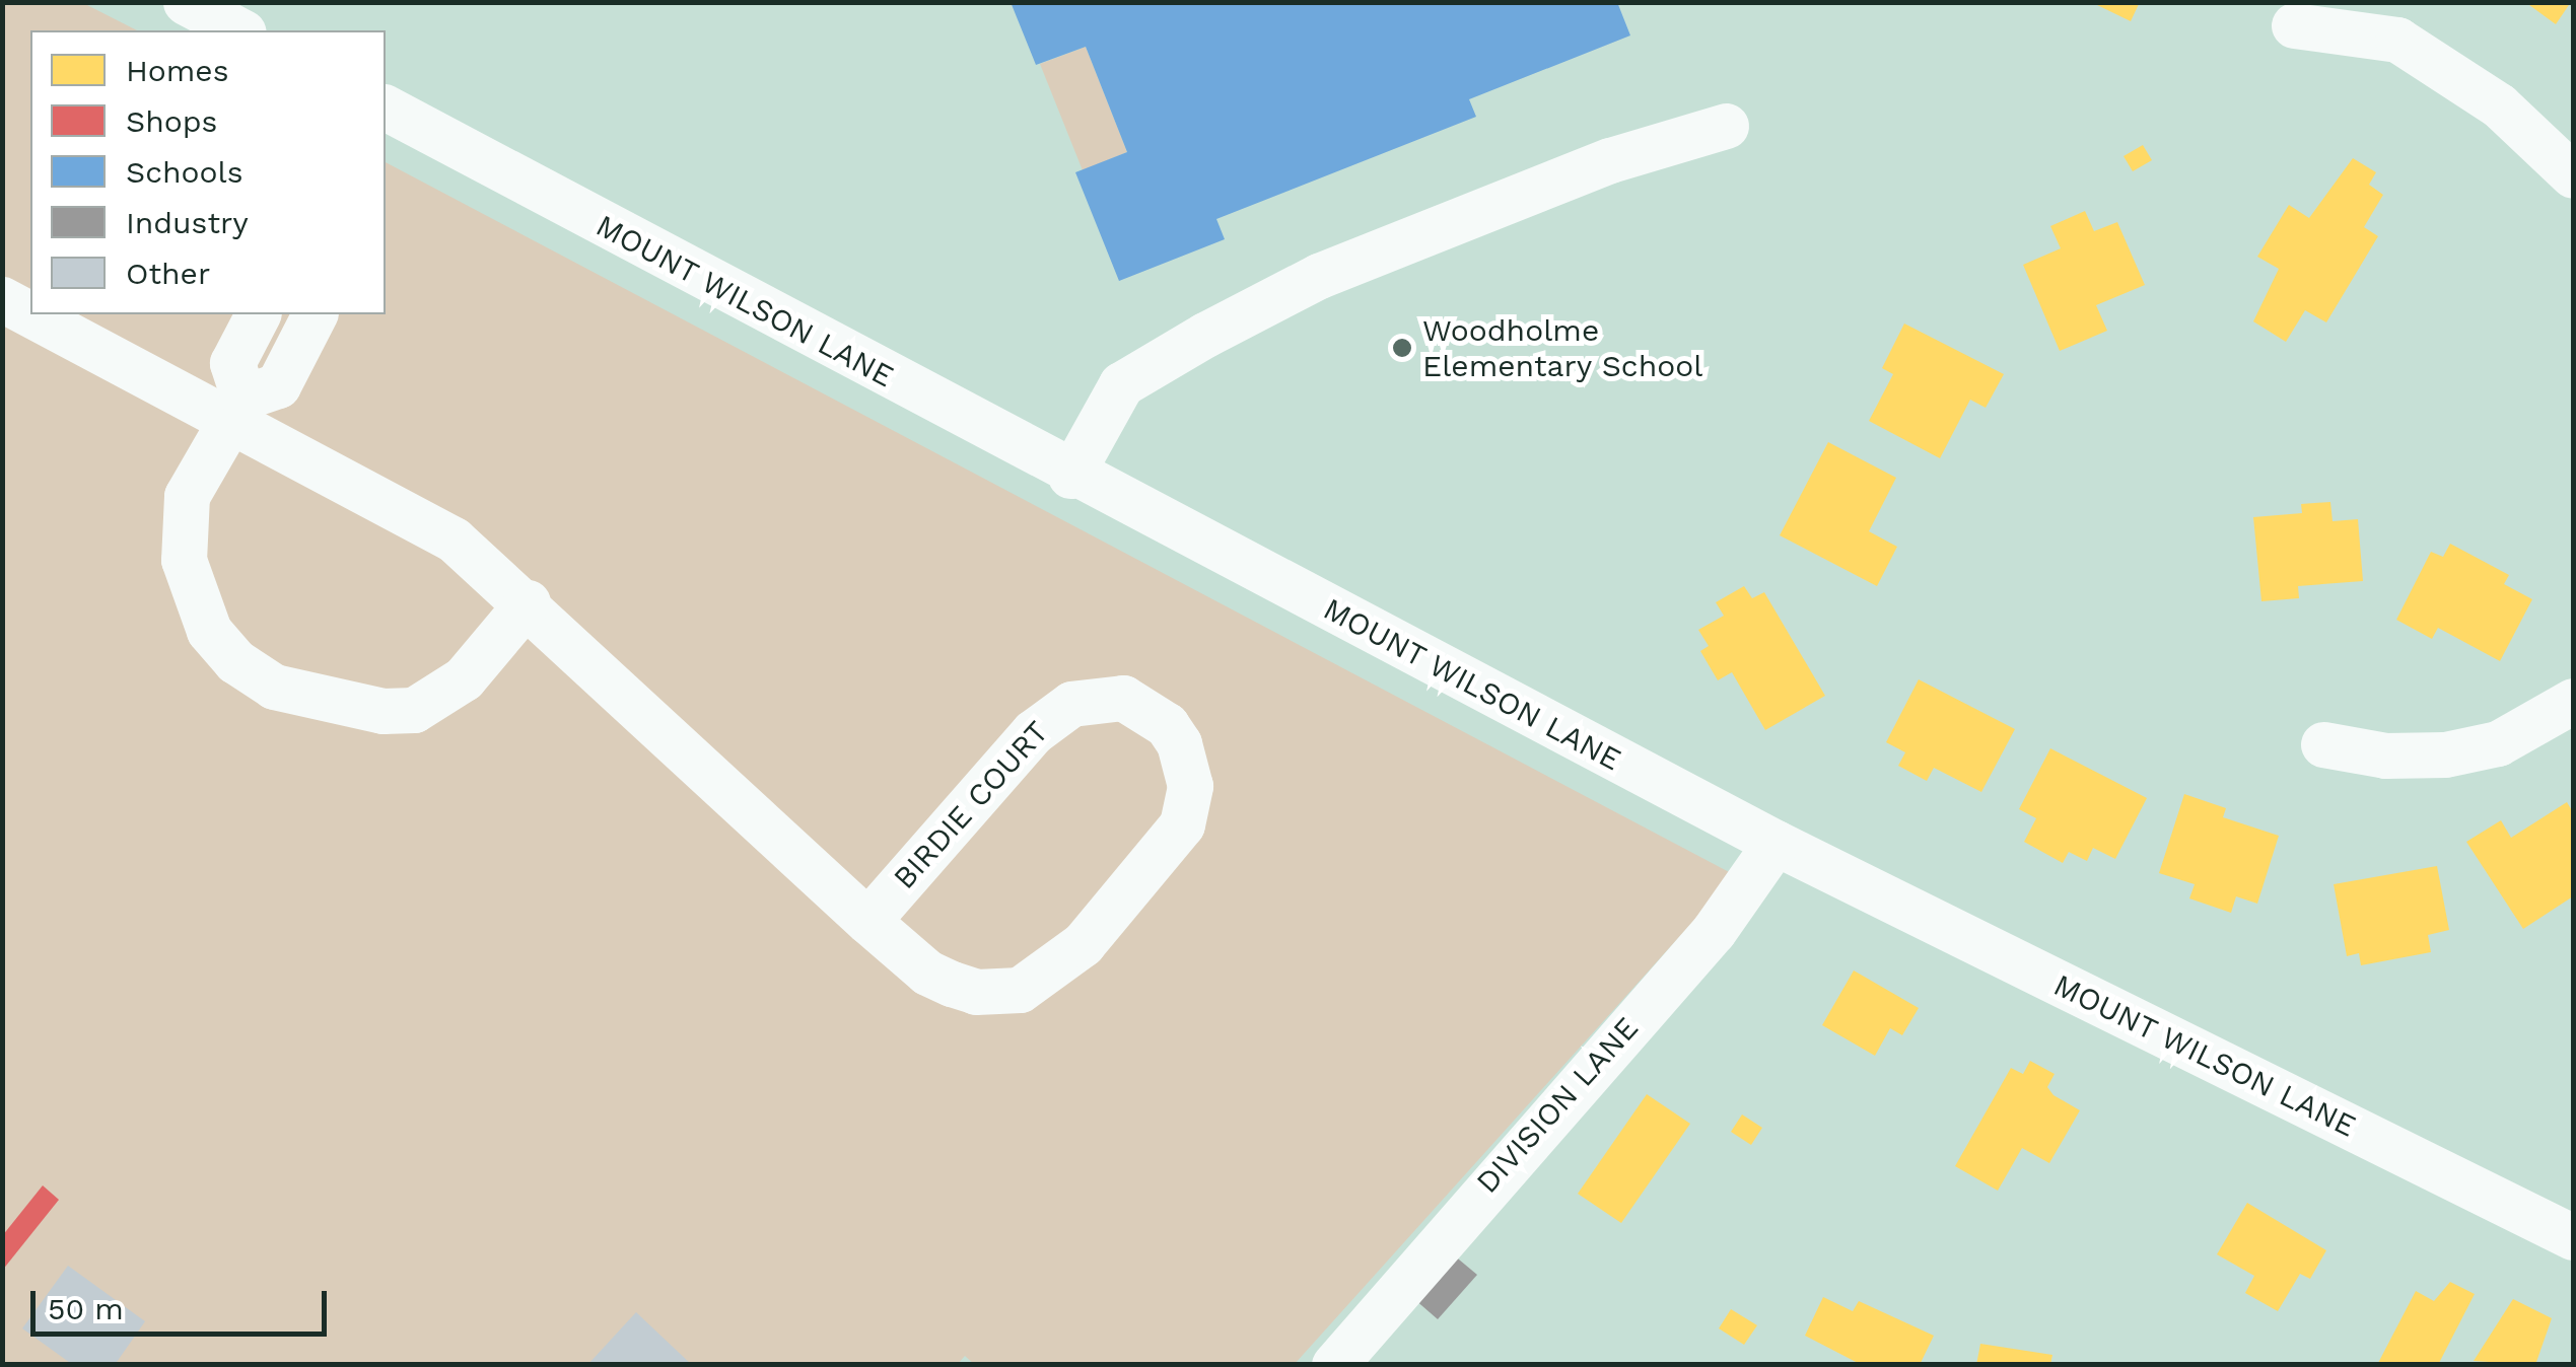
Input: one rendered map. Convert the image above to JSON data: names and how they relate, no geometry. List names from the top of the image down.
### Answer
{
  "streets": {
    "street": ["MOUNT WILSON LANE", "BIRDIE COURT", "DIVISION LANE"]
  },
  "crossings": [
    ["MOUNT WILSON LANE", "DIVISION LANE"]
  ],
  "places": ["Woodholme Elementary School"],
  "legend": [
    "Homes",
    "Shops",
    "Schools",
    "Industry",
    "Other"
  ],
  "scale_bar": "50 m"
}
